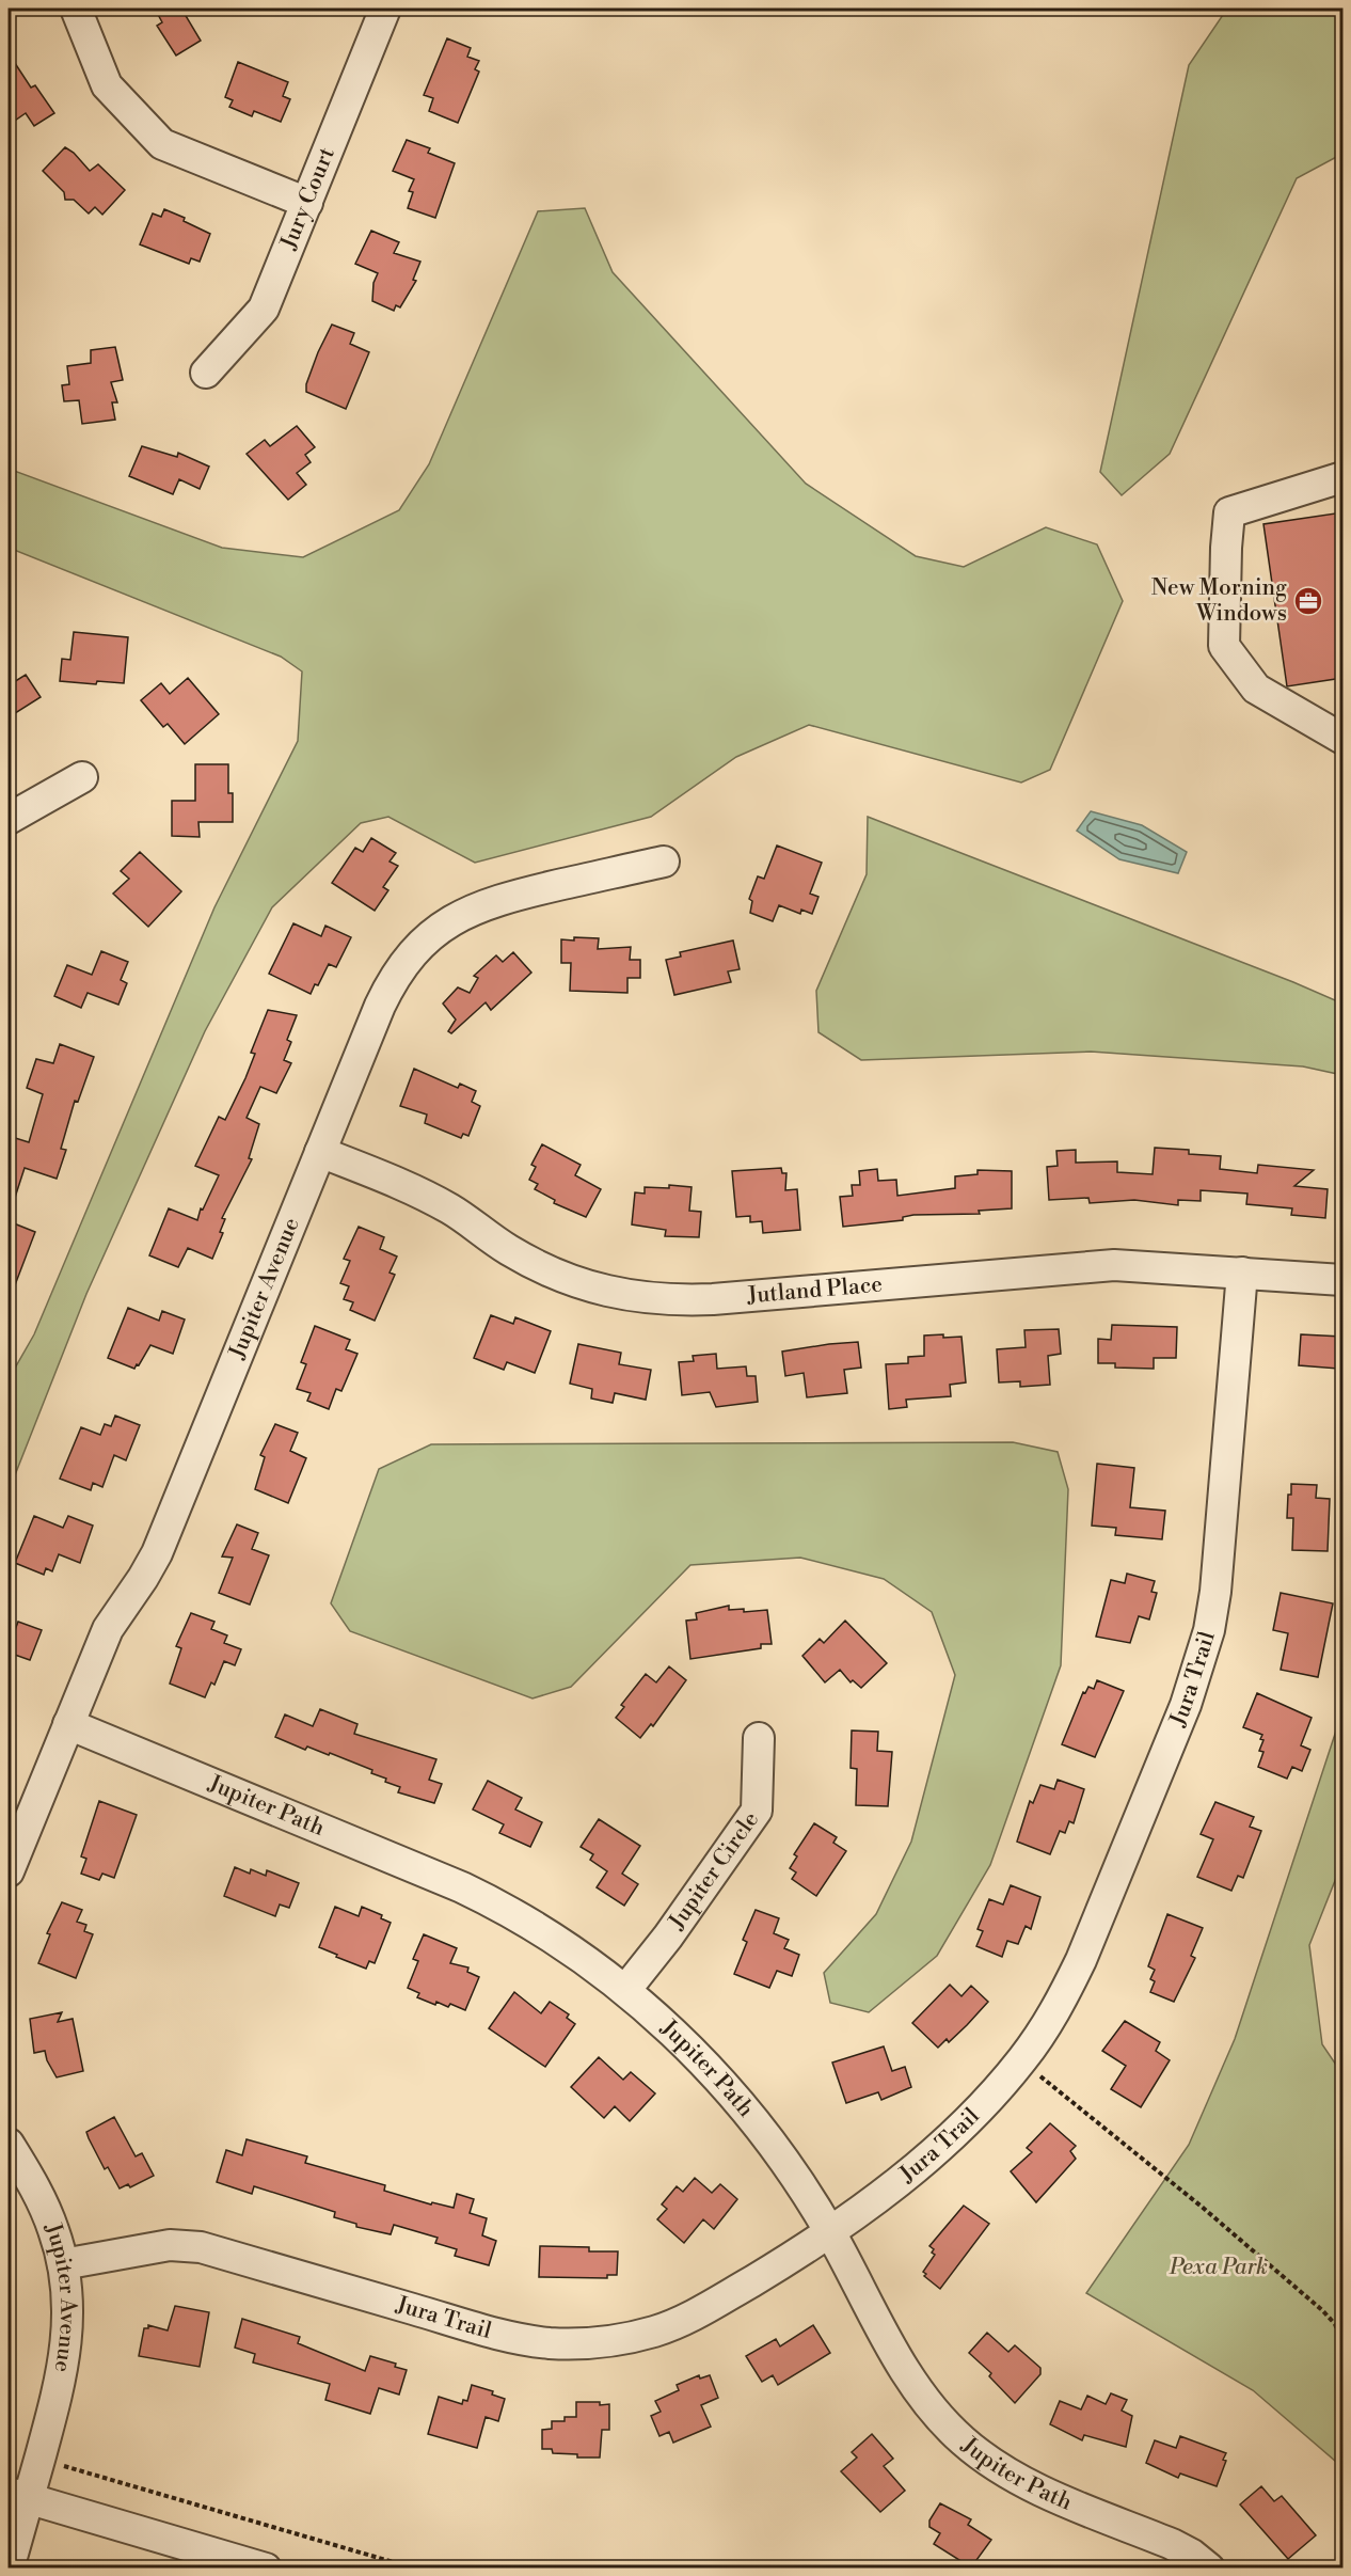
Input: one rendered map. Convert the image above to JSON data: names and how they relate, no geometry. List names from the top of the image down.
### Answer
{
  "streets": {
    "street": [
      "Jury Court",
      "Jupiter Avenue",
      "Jutland Place",
      "Jura Trail",
      "Jupiter Path",
      "Jupiter Circle"
    ]
  },
  "crossings": [
    ["Jupiter Avenue", "Jutland Place"],
    ["Jupiter Avenue", "Jura Trail"],
    ["Jupiter Avenue", "Jupiter Path"],
    ["Jutland Place", "Jura Trail"],
    ["Jura Trail", "Jupiter Path"],
    ["Jupiter Path", "Jupiter Circle"]
  ],
  "parks": ["Pexa Park"],
  "places": {
    "office": ["New Morning Windows"]
  }
}
